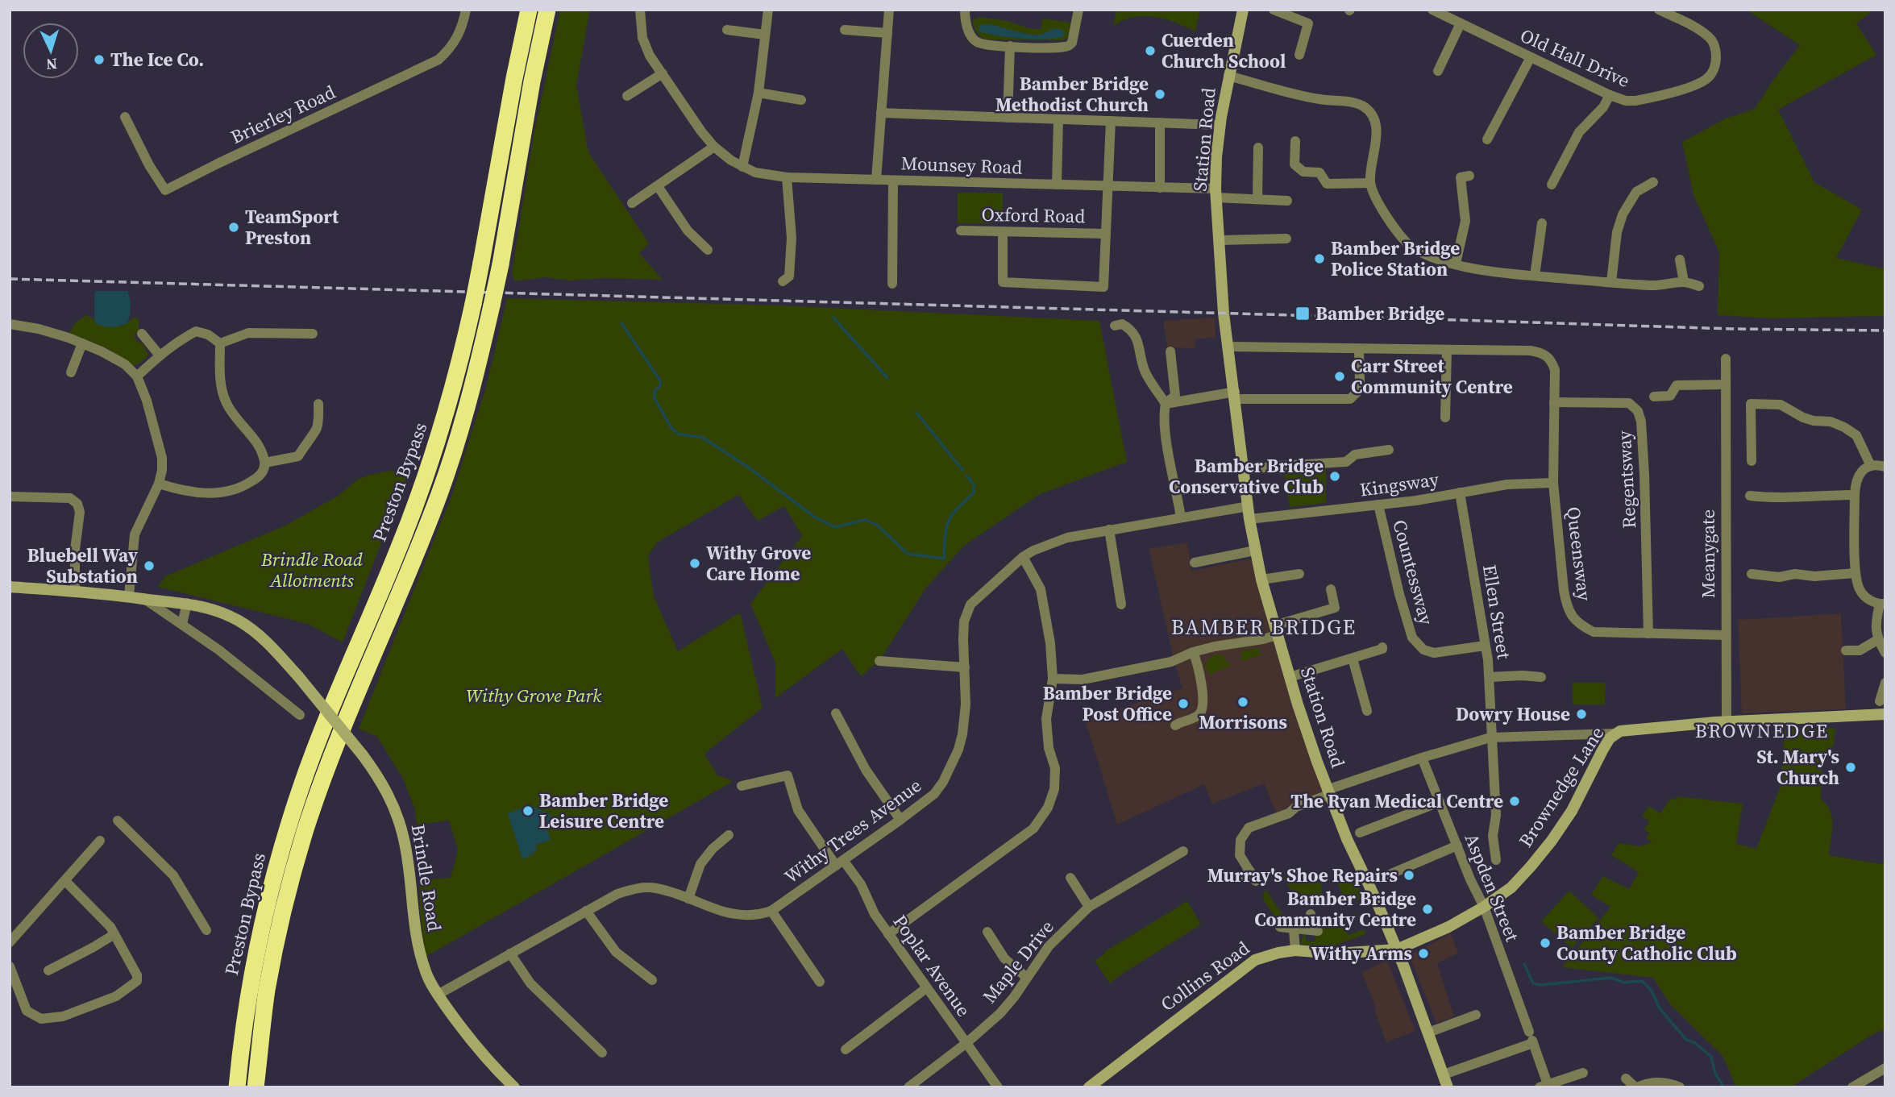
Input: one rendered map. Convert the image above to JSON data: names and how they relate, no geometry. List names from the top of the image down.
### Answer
{
  "streets": {
    "highway": ["Preston Bypass"],
    "main road": [
      "Station Road",
      "Brownedge Lane",
      "Brindle Road",
      "Collins Road"
    ],
    "street": [
      "Old Hall Drive",
      "Brierley Road",
      "Mounsey Road",
      "Oxford Road",
      "Regentsway",
      "Kingsway",
      "Queensway",
      "Meanygate",
      "Countessway",
      "Ellen Street",
      "Withy Trees Avenue",
      "Aspden Street",
      "Maple Drive",
      "Poplar Avenue"
    ]
  },
  "crossings": [
    ["Station Road", "Mounsey Road"],
    ["Station Road", "Kingsway"],
    ["Station Road", "Brownedge Lane"],
    ["Station Road", "Withy Trees Avenue"],
    ["Station Road", "Collins Road"],
    ["Regentsway", "Queensway"],
    ["Kingsway", "Queensway"],
    ["Kingsway", "Countessway"],
    ["Kingsway", "Ellen Street"],
    ["Queensway", "Meanygate"],
    ["Meanygate", "Brownedge Lane"],
    ["Countessway", "Ellen Street"],
    ["Brownedge Lane", "Aspden Street"],
    ["Brownedge Lane", "Collins Road"],
    ["Withy Trees Avenue", "Brindle Road"],
    ["Withy Trees Avenue", "Poplar Avenue"],
    ["Maple Drive", "Poplar Avenue"]
  ],
  "districts": ["BAMBER BRIDGE", "BROWNEDGE"],
  "parks": ["Brindle Road Allotments", "Withy Grove Park"],
  "places": {
    "other": [
      "Cuerden Church School",
      "The Ice Co.",
      "Bamber Bridge Methodist Church",
      "TeamSport Preston",
      "Bamber Bridge Police Station",
      "Carr Street Community Centre",
      "Bamber Bridge Conservative Club",
      "Withy Grove Care Home",
      "Bluebell Way Substation",
      "Morrisons",
      "Bamber Bridge Post Office",
      "Dowry House",
      "St. Mary's Church",
      "The Ryan Medical Centre",
      "Bamber Bridge Leisure Centre",
      "Murray's Shoe Repairs",
      "Bamber Bridge Community Centre",
      "Bamber Bridge County Catholic Club",
      "Withy Arms"
    ],
    "transit": ["Bamber Bridge"]
  },
  "north": "bottom"
}
